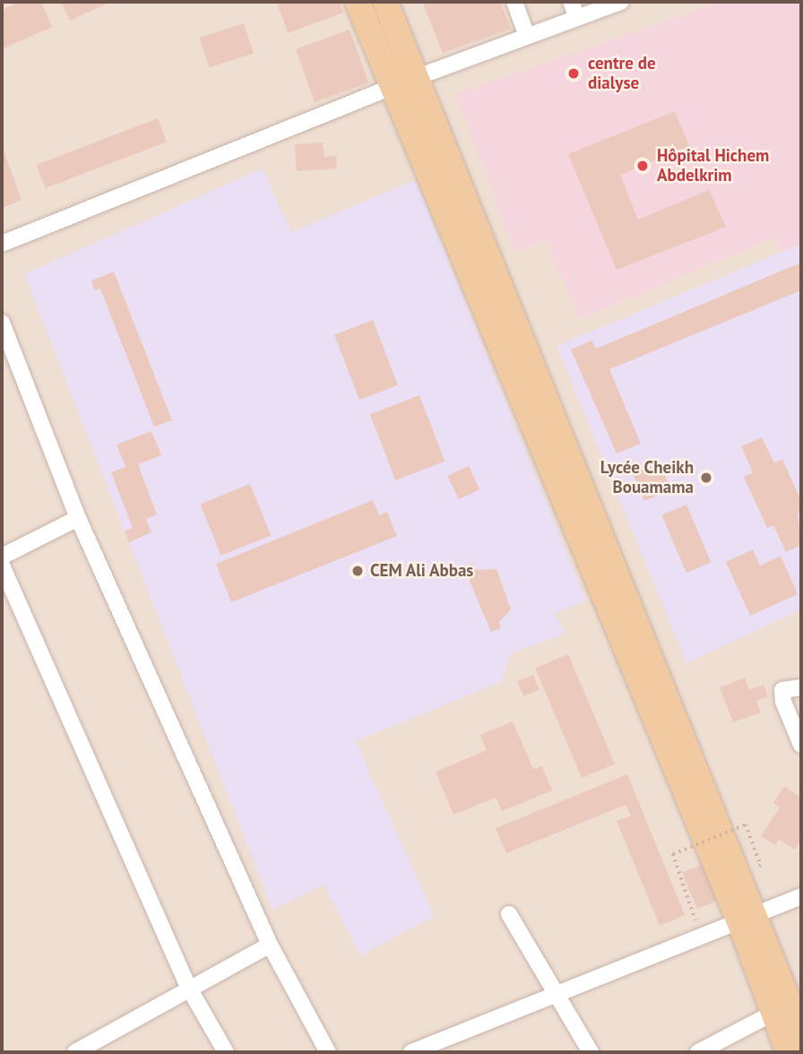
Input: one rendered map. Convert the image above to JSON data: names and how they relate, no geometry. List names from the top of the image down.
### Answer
{
  "places": [
    "centre de dialyse",
    "Hôpital Hichem Abdelkrim",
    "Lycée Cheikh Bouamama",
    "CEM Ali Abbas"
  ]
}
